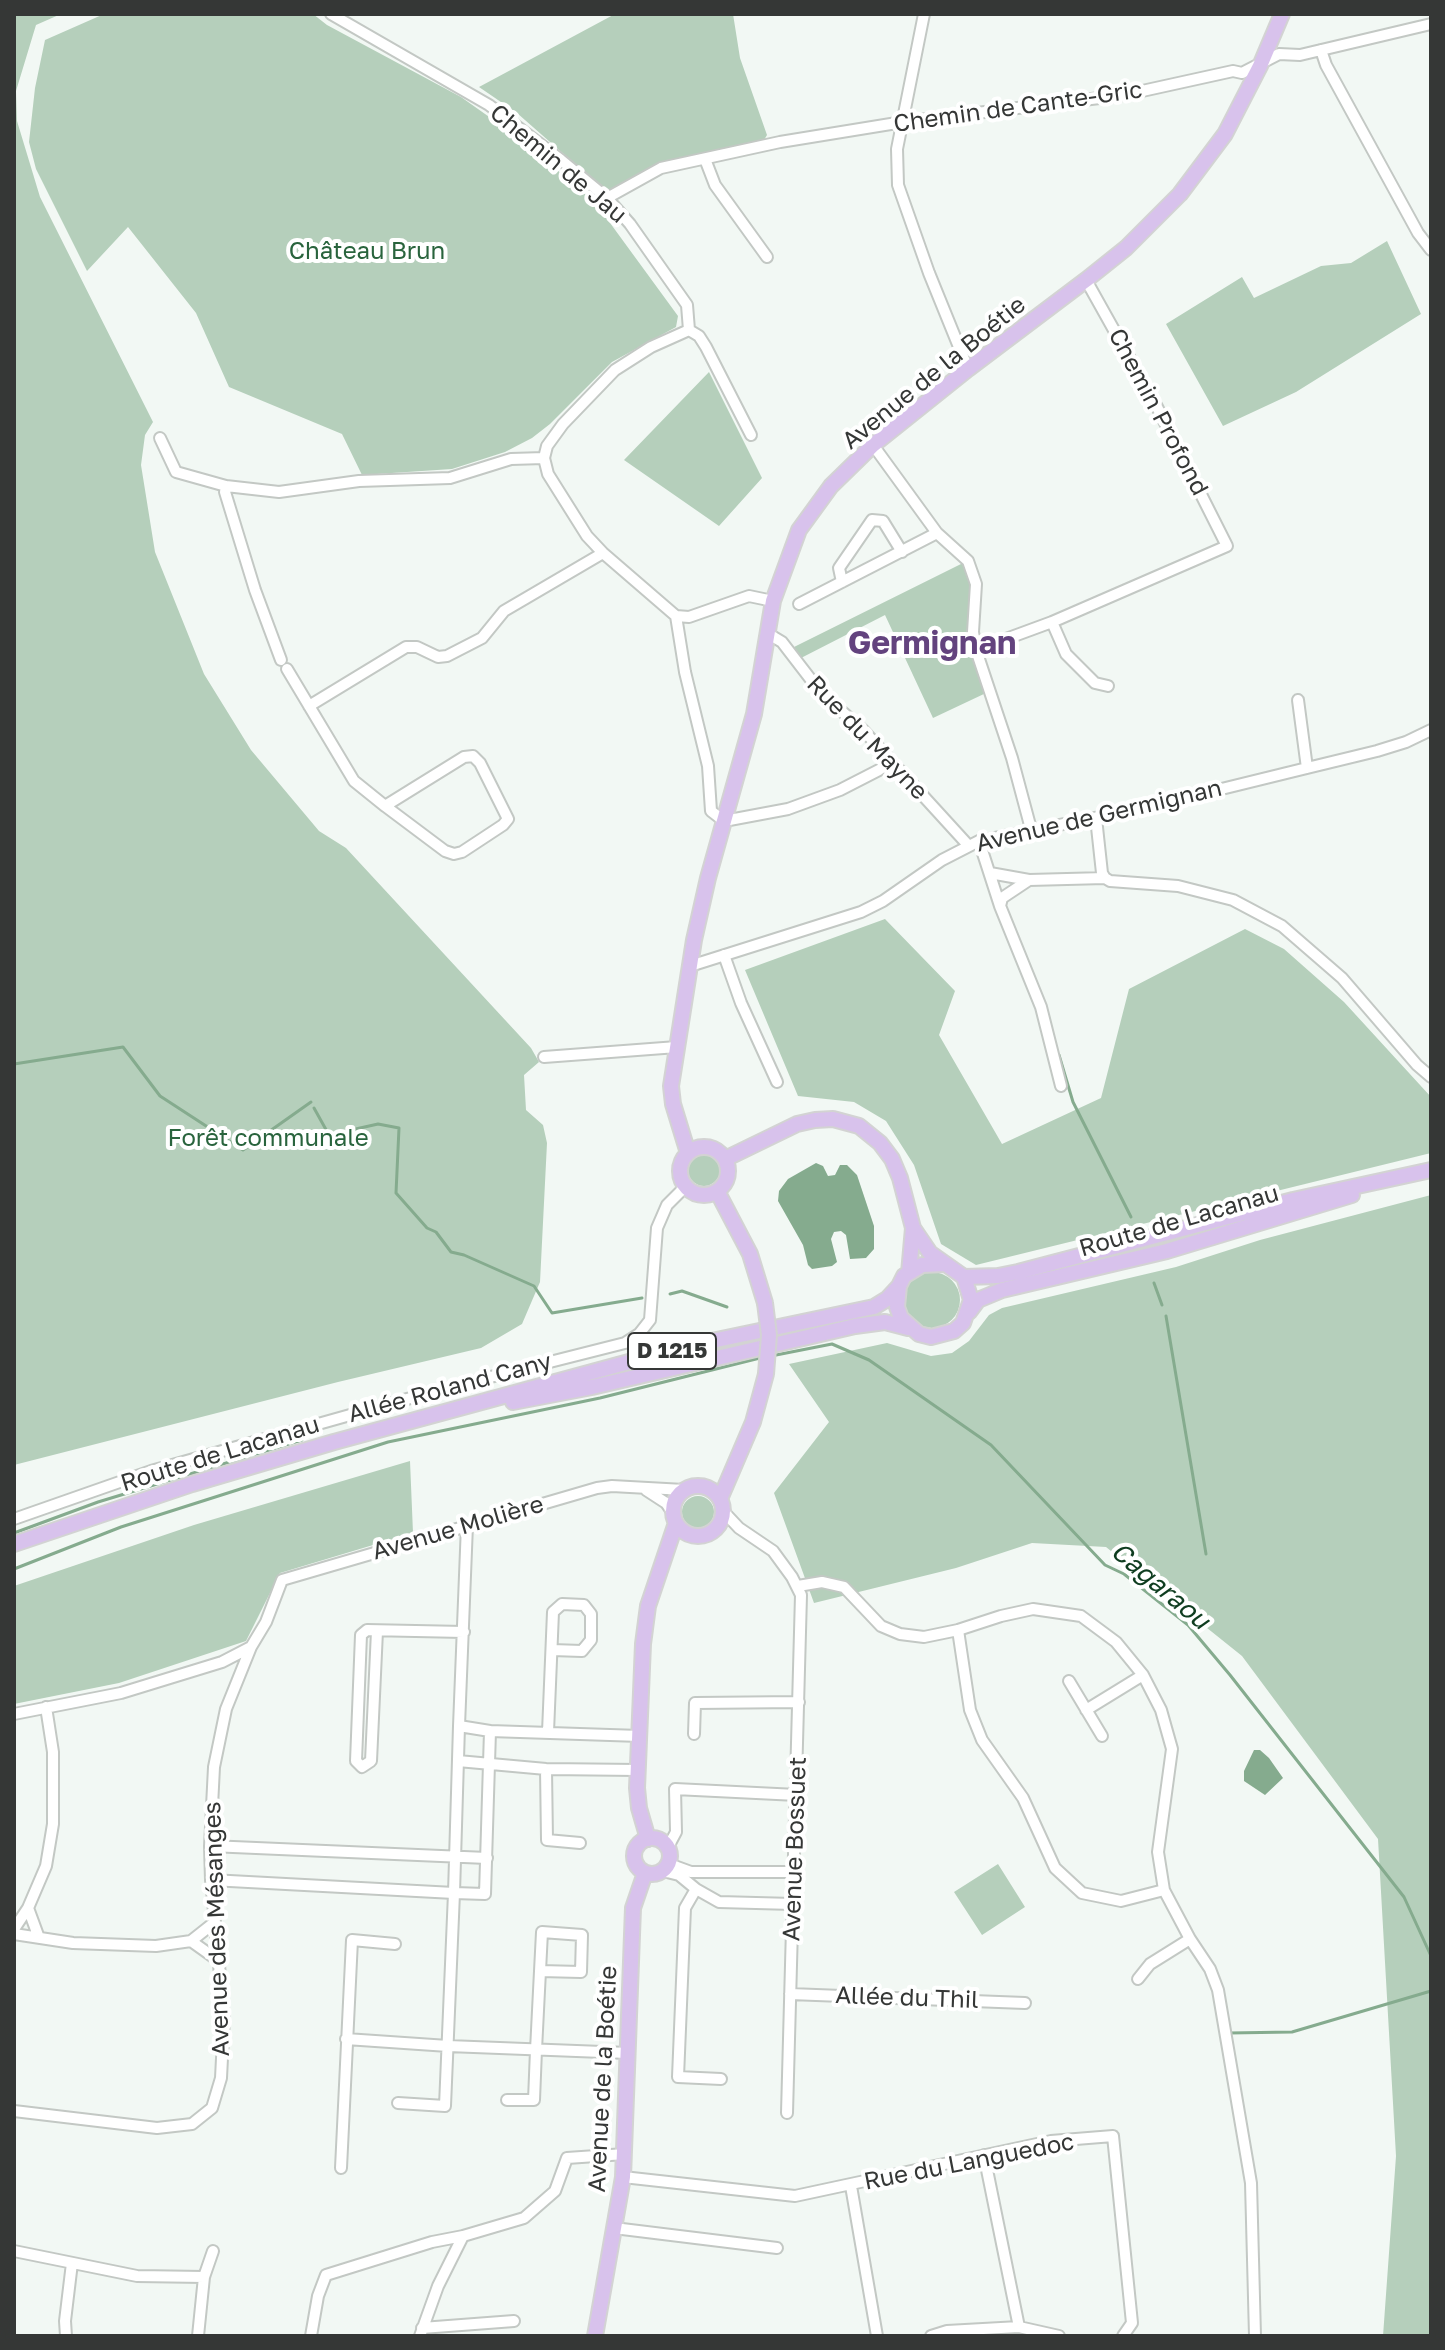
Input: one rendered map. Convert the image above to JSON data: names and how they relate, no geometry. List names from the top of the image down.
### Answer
{
  "streets": {
    "main road": ["Avenue de la Boétie", "Route de Lacanau", "D 1215"],
    "street": [
      "Chemin de Cante-Gric",
      "Chemin de Jau",
      "Chemin Profond",
      "Rue du Mayne",
      "Avenue de Germignan",
      "Allée Roland Cany",
      "Avenue Molière",
      "Avenue Bossuet",
      "Avenue des Mésanges",
      "Allée du Thil",
      "Rue du Languedoc"
    ]
  },
  "crossings": [
    ["Chemin de Cante-Gric", "Chemin de Jau"],
    ["Chemin de Cante-Gric", "Avenue de la Boétie"],
    ["Avenue de la Boétie", "Chemin Profond"],
    ["Avenue de la Boétie", "Rue du Mayne"],
    ["Avenue de la Boétie", "Avenue de Germignan"],
    ["Avenue de la Boétie", "Allée Roland Cany"],
    ["Avenue de la Boétie", "Rue du Languedoc"],
    ["Rue du Mayne", "Avenue de Germignan"],
    ["Avenue Molière", "Avenue des Mésanges"],
    ["Avenue Bossuet", "Allée du Thil"]
  ],
  "districts": ["Germignan"],
  "water": ["Cagaraou"],
  "parks": ["Château Brun", "Forêt communale"]
}
